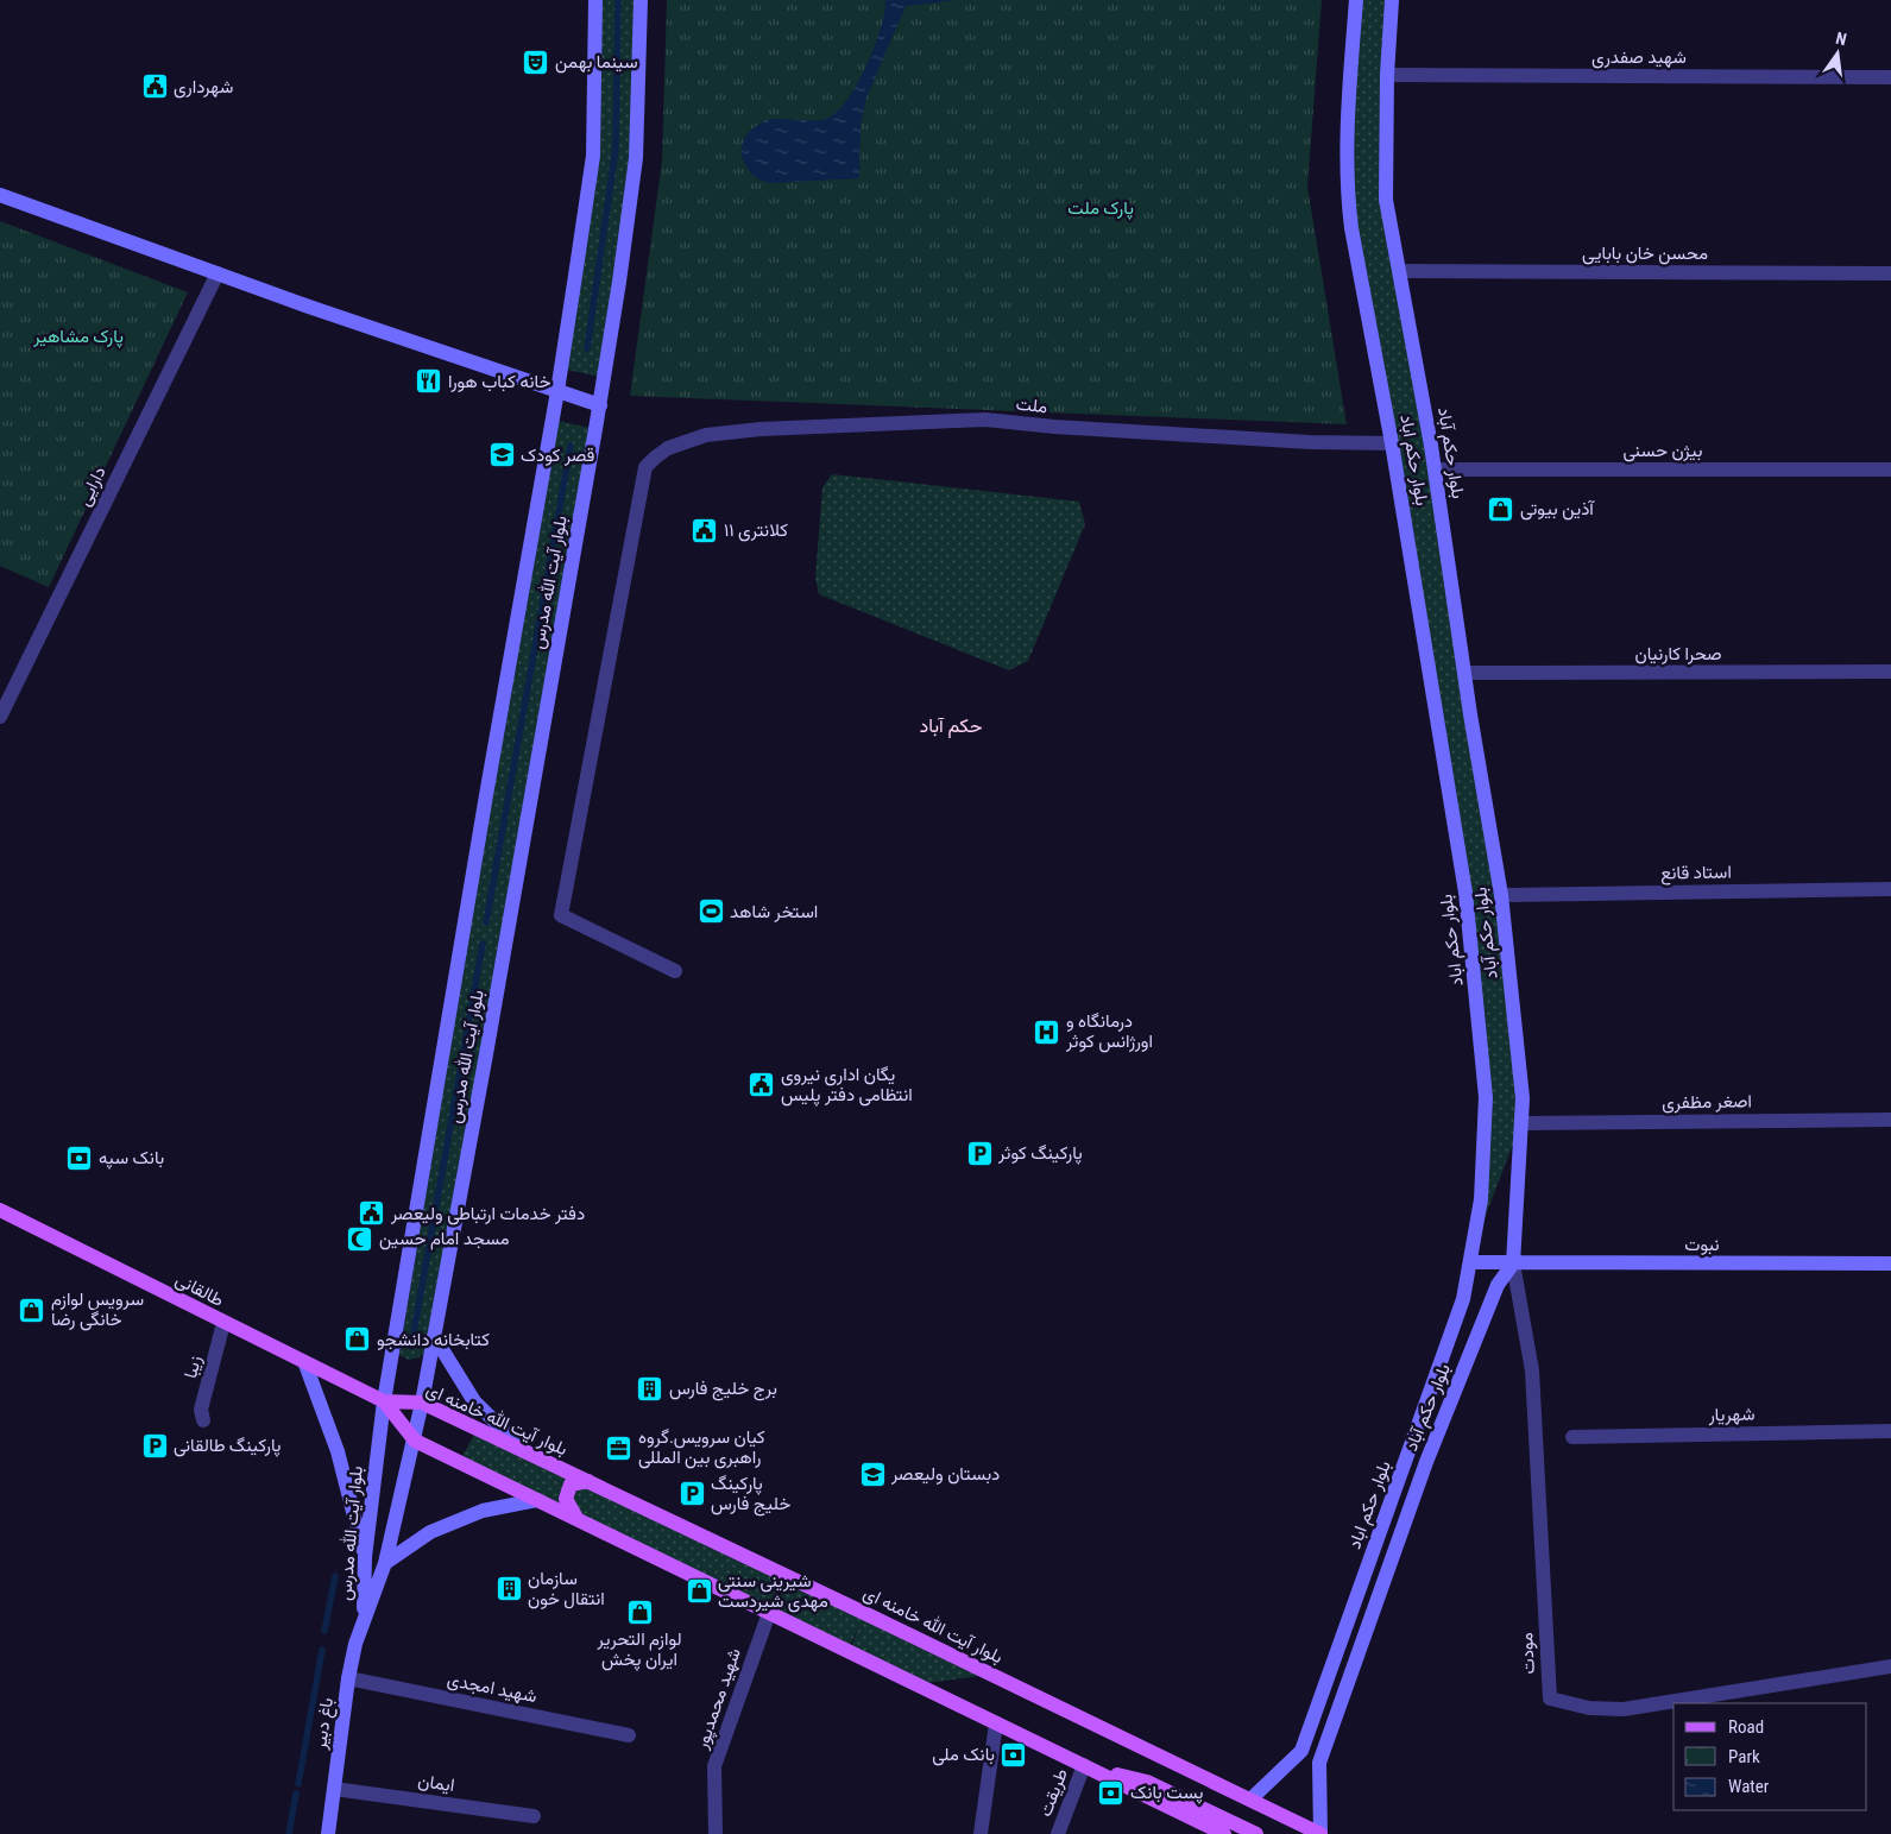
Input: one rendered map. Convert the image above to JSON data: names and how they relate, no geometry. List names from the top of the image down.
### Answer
{
  "streets": {
    "main road": [
      "بلوار حکم آباد",
      "بلوار حکم اباد",
      "بلوار آیت الله مدرس",
      "نبوت",
      "طالقانی",
      "بلوار آیت الله خامنه ای",
      "باغ دبیر"
    ],
    "street": [
      "شهید صفدری",
      "محسن خان بابایی",
      "ملت",
      "بیژن حسنی",
      "دارایی",
      "صحرا کارنیان",
      "استاد قانع",
      "اصغر مظفری",
      "زیبا",
      "شهریار",
      "مودت",
      "شهید امجدی",
      "شهید محمدپور",
      "ایمان",
      "طریقت"
    ]
  },
  "crossings": [
    ["شهید صفدری", "بلوار حکم آباد"],
    ["محسن خان بابایی", "بلوار حکم آباد"],
    ["ملت", "بلوار حکم اباد"],
    ["بیژن حسنی", "بلوار حکم آباد"],
    ["بلوار حکم آباد", "صحرا کارنیان"],
    ["بلوار حکم آباد", "استاد قانع"],
    ["بلوار حکم آباد", "اصغر مظفری"],
    ["بلوار حکم آباد", "نبوت"],
    ["بلوار حکم آباد", "بلوار آیت الله خامنه ای"],
    ["بلوار حکم آباد", "مودت"],
    ["بلوار حکم اباد", "نبوت"],
    ["بلوار حکم اباد", "بلوار آیت الله خامنه ای"],
    ["بلوار آیت الله مدرس", "طالقانی"],
    ["بلوار آیت الله مدرس", "بلوار آیت الله خامنه ای"],
    ["بلوار آیت الله مدرس", "باغ دبیر"],
    ["نبوت", "مودت"],
    ["طالقانی", "زیبا"],
    ["طالقانی", "بلوار آیت الله خامنه ای"],
    ["شهید امجدی", "باغ دبیر"],
    ["باغ دبیر", "ایمان"]
  ],
  "districts": ["حکم آباد"],
  "parks": ["پارک ملت", "پارک مشاهیر"],
  "places": {
    "theatre": ["سینما بهمن"],
    "public building": [
      "شهرداری",
      "کلانتری ۱۱",
      "یگان اداری نیروی انتظامی دفتر پلیس",
      "دفتر خدمات ارتباطی ولیعصر"
    ],
    "restaurant": ["خانه کباب هورا"],
    "school or university": ["قصر کودک", "دبستان ولیعصر"],
    "shop": [
      "آذین بیوتی",
      "سرویس لوازم خانگی رضا",
      "کتابخانه دانشجو",
      "شیرینی سنتی مهدی شیردست",
      "لوازم التحریر ایران پخش"
    ],
    "sports": ["استخر شاهد"],
    "hospital": ["درمانگاه و اورژانس کوثر"],
    "parking": ["پارکینگ کوثر", "پارکینگ طالقانی", "پارکینگ خلیج فارس"],
    "bank": ["بانک سپه", "بانک ملی", "پست بانک"],
    "mosque": ["مسجد امام حسین"],
    "building": ["برج خلیج فارس", "سازمان انتقال خون"],
    "office": ["کیان سرویس.گروه راهبری بین المللی"]
  },
  "legend": ["Road", "Park", "Water"],
  "north": "top"
}
